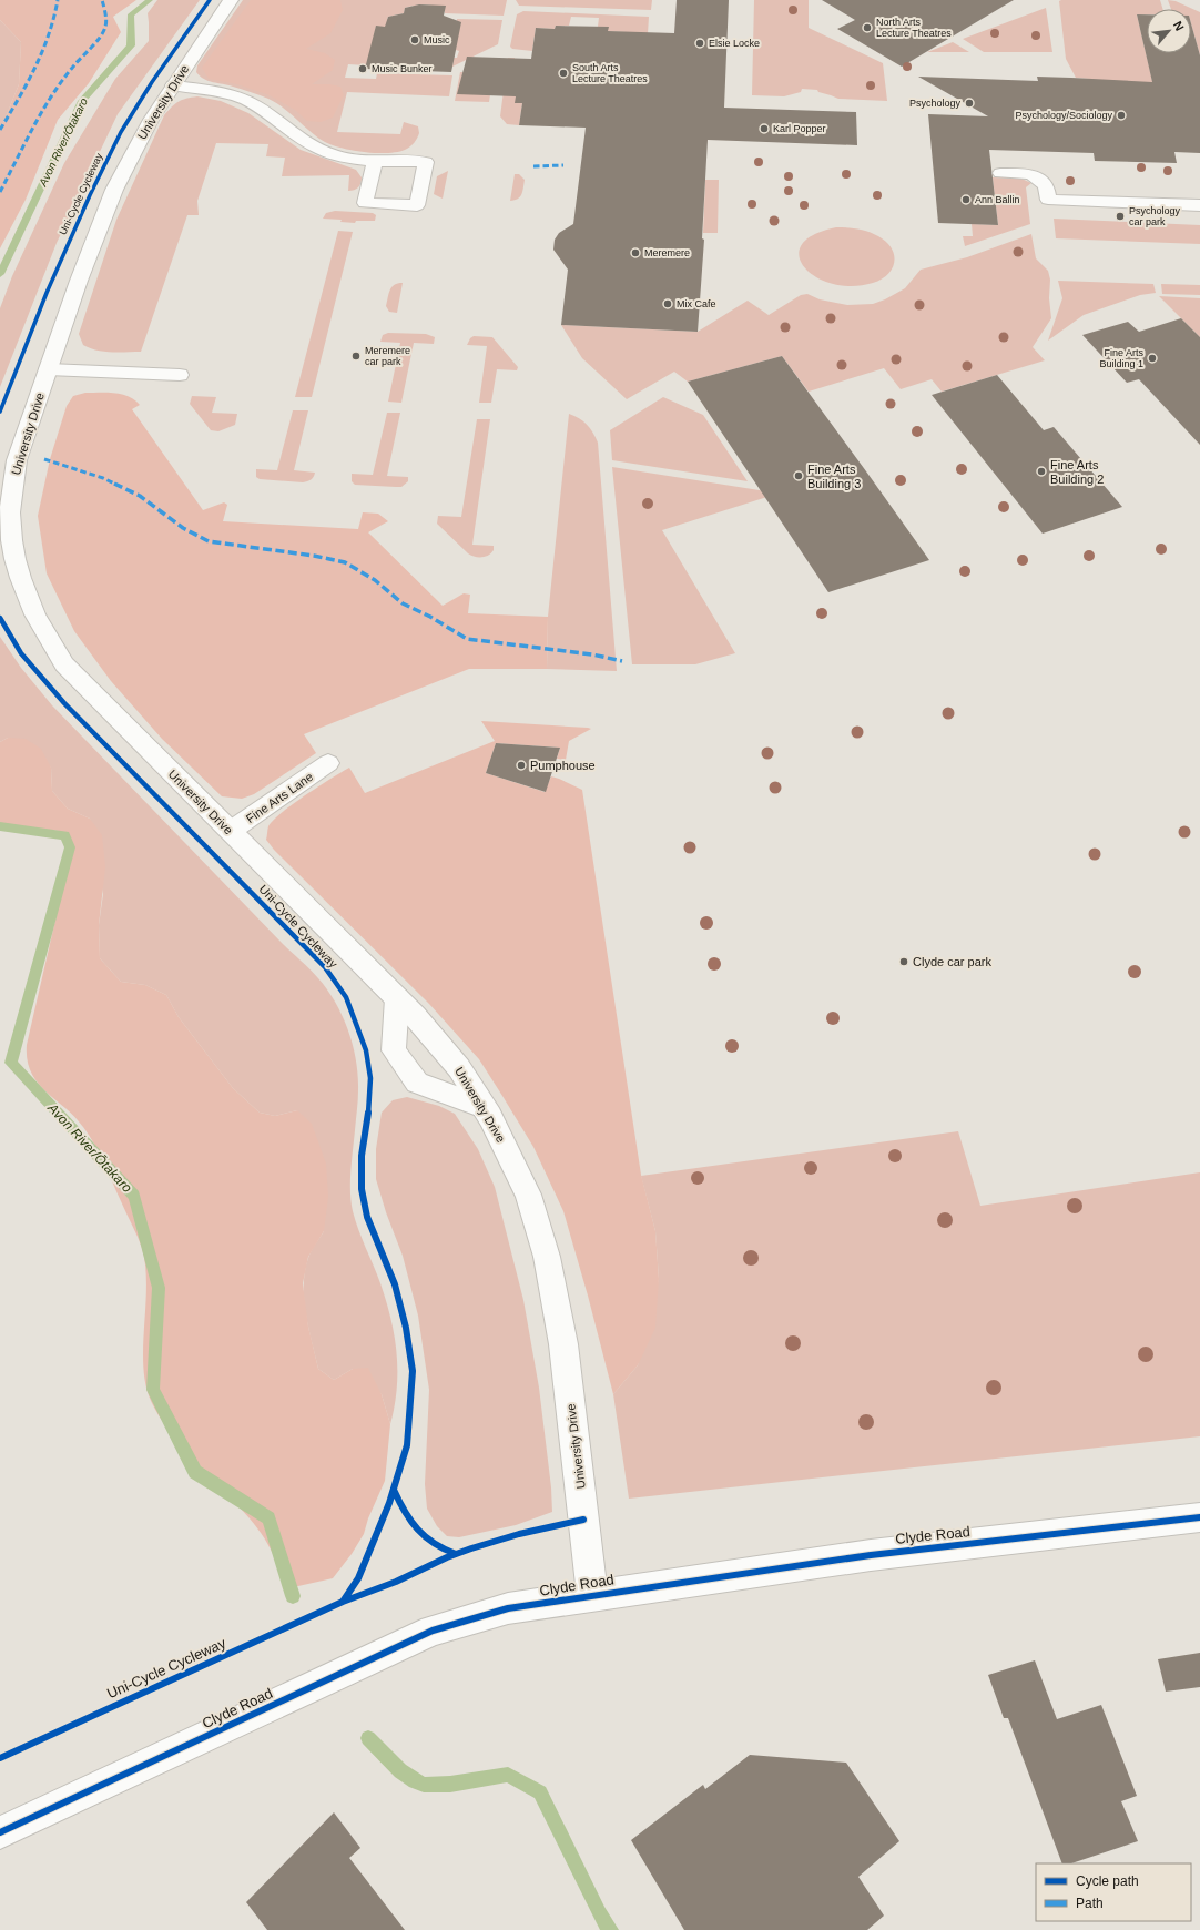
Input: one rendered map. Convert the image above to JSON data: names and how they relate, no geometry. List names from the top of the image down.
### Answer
{
  "streets": {
    "street": ["University Drive", "Clyde Road"],
    "lane": ["Fine Arts Lane"],
    "cycle path": ["Uni-Cycle Cycleway"]
  },
  "crossings": [
    ["University Drive", "Fine Arts Lane"],
    ["University Drive", "Clyde Road"]
  ],
  "water": ["Avon River/Ōtakaro"],
  "places": [
    "North Arts Lecture Theatres",
    "Music",
    "Elsie Locke",
    "Music Bunker",
    "South Arts Lecture Theatres",
    "Psychology",
    "Psychology/Sociology",
    "Karl Popper",
    "Ann Ballin",
    "Psychology car park",
    "Meremere",
    "Mix Cafe",
    "Meremere car park",
    "Fine Arts Building 1",
    "Fine Arts Building 2",
    "Fine Arts Building 3",
    "Pumphouse",
    "Clyde car park"
  ],
  "legend": ["Cycle path", "Path"],
  "north": "top right"
}
